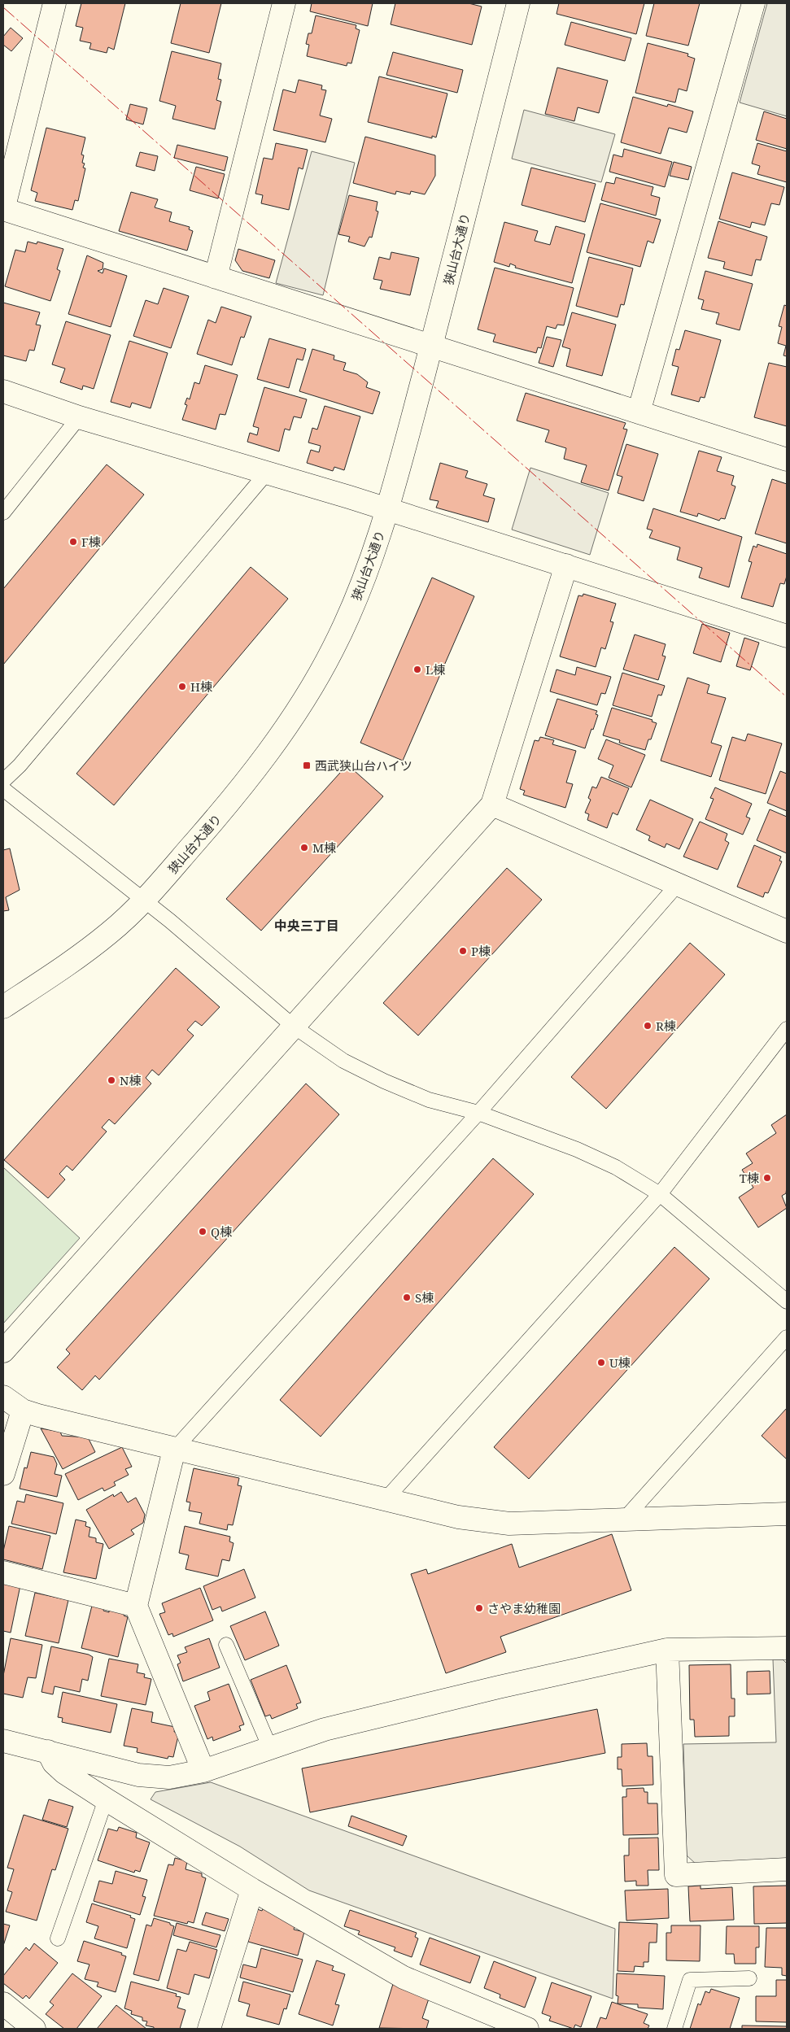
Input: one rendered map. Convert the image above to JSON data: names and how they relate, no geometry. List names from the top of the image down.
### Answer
{
  "streets": {
    "street": ["狭山台大通り"]
  },
  "districts": ["中央三丁目"],
  "places": {
    "other": [
      "F棟",
      "L棟",
      "H棟",
      "M棟",
      "P棟",
      "R棟",
      "N棟",
      "T棟",
      "Q棟",
      "S棟",
      "U棟",
      "さやま幼稚園"
    ],
    "transit": ["西武狭山台ハイツ"]
  }
}
